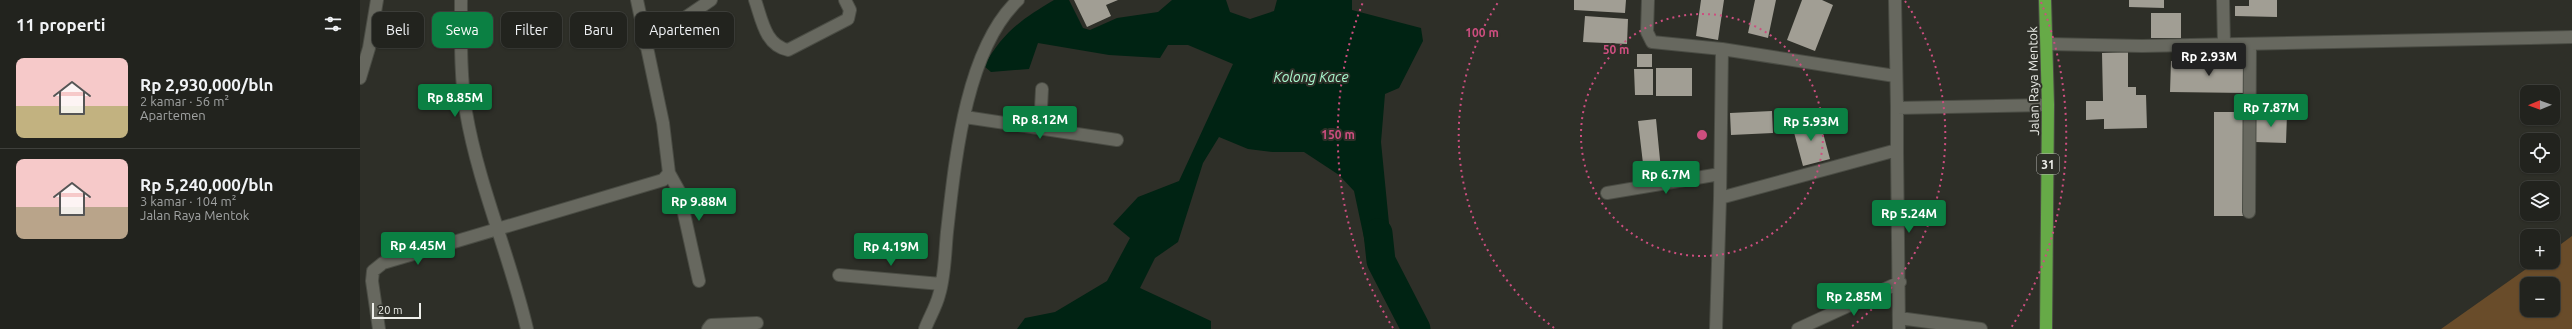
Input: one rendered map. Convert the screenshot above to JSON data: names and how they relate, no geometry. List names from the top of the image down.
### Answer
{
  "streets": {
    "highway": ["Jalan Raya Mentok", "31"]
  },
  "water": ["Kolong Kace"],
  "scale_bar": "20 m",
  "north": "left",
  "page": {
    "heading": "11 properti",
    "chip": [
      "Beli",
      "Sewa",
      "Filter",
      "Baru",
      "Apartemen"
    ],
    "price": [
      "Rp 2.93M",
      "Rp 8.85M",
      "Rp 7.87M",
      "Rp 8.12M",
      "Rp 5.93M",
      "Rp 6.7M",
      "Rp 9.88M",
      "Rp 5.24M",
      "Rp 4.45M",
      "Rp 4.19M",
      "Rp 2.85M"
    ],
    "list": [
      {
        "name": "Rp 2,930,000/bln",
        "note": "2 kamar · 56 m² · Apartemen"
      },
      {
        "name": "Rp 5,240,000/bln",
        "note": "3 kamar · 104 m² · Jalan Raya Mentok"
      }
    ],
    "map_buttons": ["+", "−"],
    "scale": "20 m"
  },
  "rings": ["100 m", "50 m", "150 m"]
}
